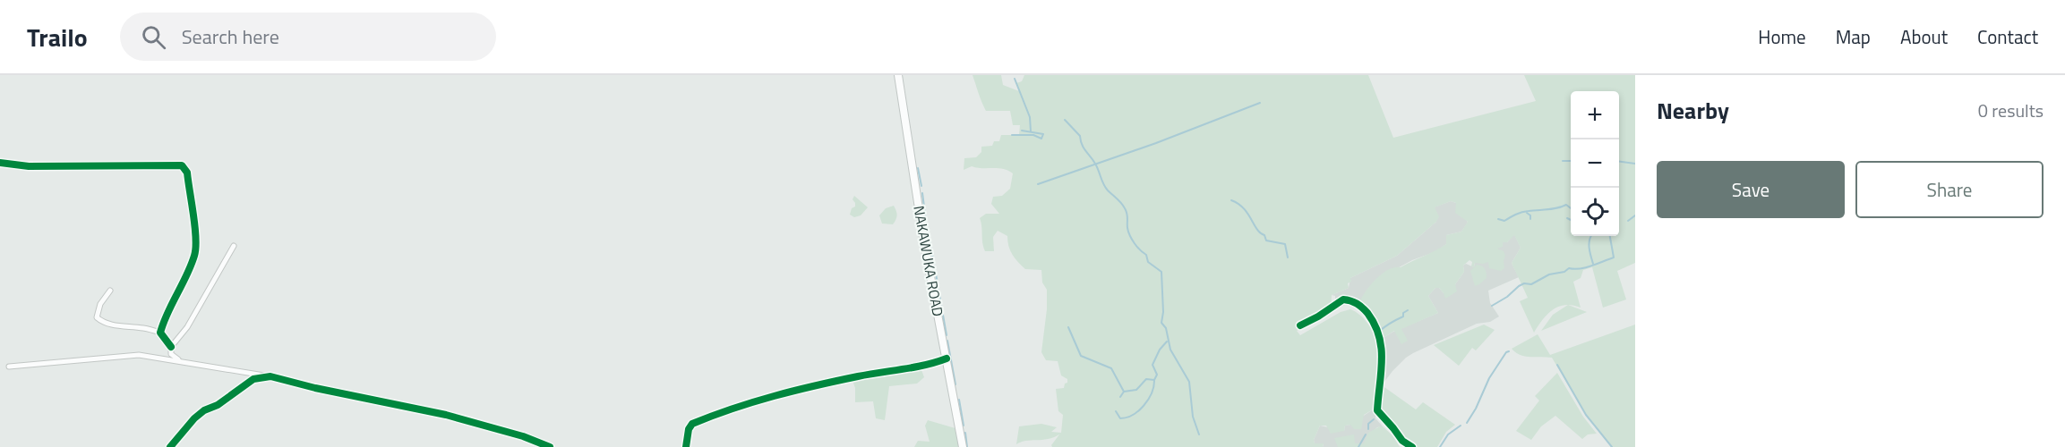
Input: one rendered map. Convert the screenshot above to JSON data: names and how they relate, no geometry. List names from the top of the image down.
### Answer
{
  "streets": {
    "main road": ["NAKAWUKA ROAD"]
  },
  "page": {
    "header": "Trailo",
    "search": "Search here",
    "nav": [
      "Home",
      "Map",
      "About",
      "Contact"
    ],
    "heading": ["Nearby", "0 results"],
    "map_buttons": ["+", "−"],
    "buttons": ["Save", "Share"]
  }
}
